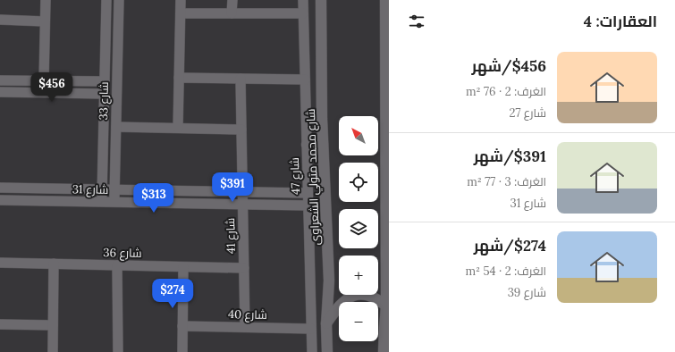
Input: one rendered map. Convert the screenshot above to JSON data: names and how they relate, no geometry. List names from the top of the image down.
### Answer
{
  "streets": {
    "street": [
      "شارع 33",
      "شارع 47",
      "شارع محمد متولي الشعراوى",
      "شارع 31",
      "شارع 41",
      "شارع 36",
      "شارع 40"
    ]
  },
  "crossings": [
    ["شارع 33", "شارع 31"],
    ["شارع 47", "شارع 31"],
    ["شارع 47", "شارع 40"],
    ["شارع 31", "شارع 41"],
    ["شارع 41", "شارع 36"],
    ["شارع 41", "شارع 40"]
  ],
  "north": "top left",
  "page": {
    "heading": "العقارات: 4",
    "list": [
      {
        "name": "$456/شهر",
        "note": "الغرف: 2 · 76 m² · شارع 27"
      },
      {
        "name": "$391/شهر",
        "note": "الغرف: 3 · 77 m² · شارع 31"
      },
      {
        "name": "$274/شهر",
        "note": "الغرف: 2 · 54 m² · شارع 39"
      }
    ],
    "price": [
      "$456",
      "$391",
      "$313",
      "$274"
    ],
    "map_buttons": ["+", "−"]
  }
}
